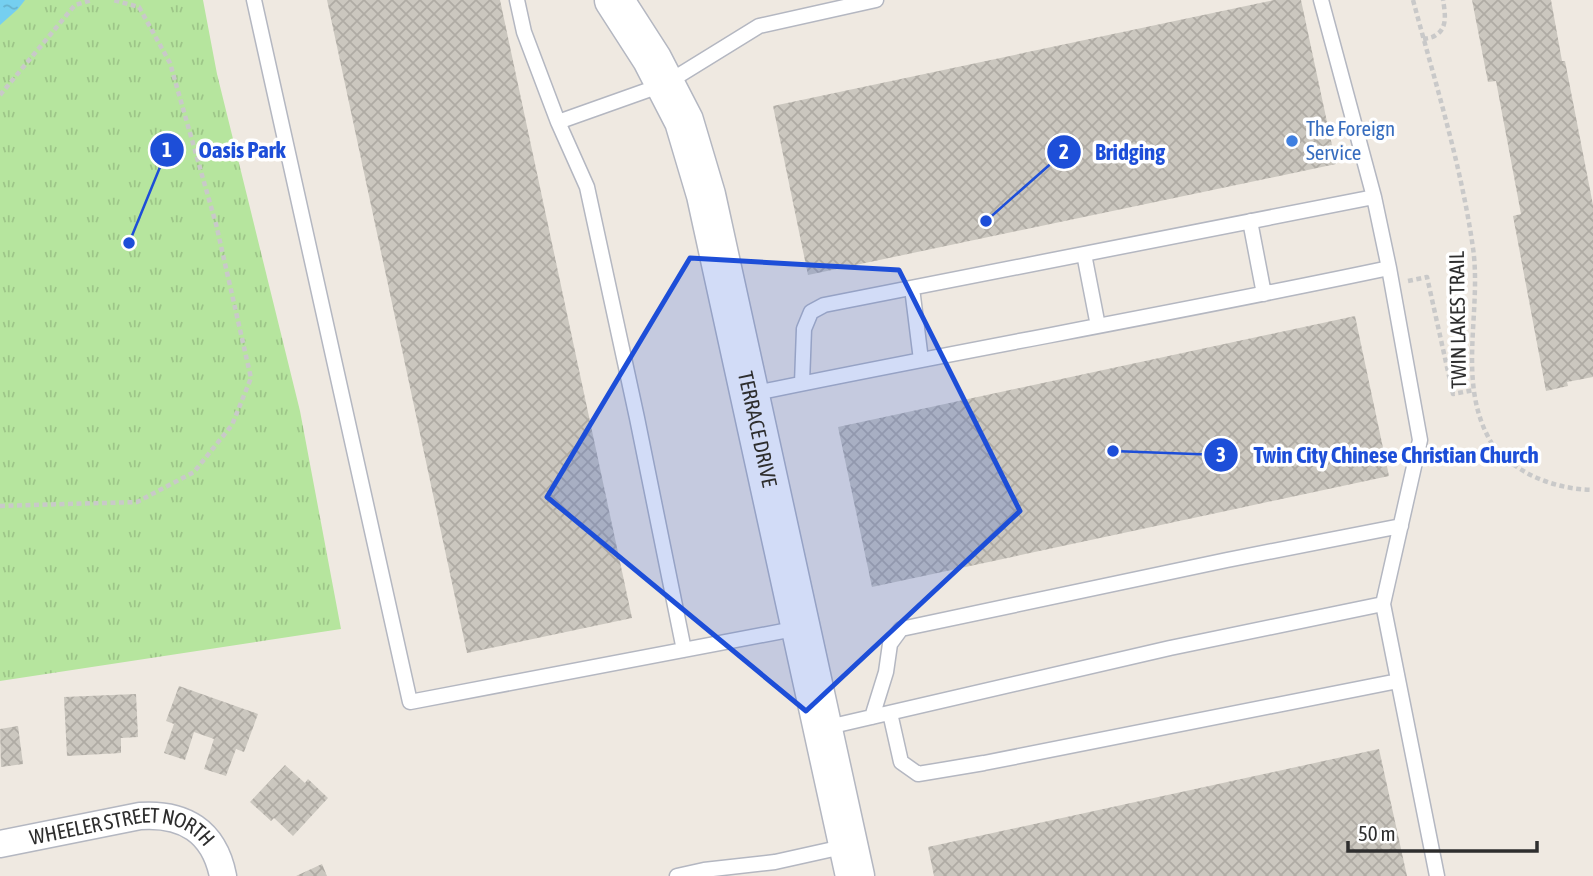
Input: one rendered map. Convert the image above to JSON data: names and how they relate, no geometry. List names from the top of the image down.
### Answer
{
  "streets": {
    "street": ["TERRACE DRIVE", "WHEELER STREET NORTH"],
    "path": ["TWIN LAKES TRAIL"]
  },
  "places": [
    "The Foreign Service",
    "Bridging",
    "Oasis Park",
    "Twin City Chinese Christian Church"
  ],
  "scale_bar": "50 m"
}
